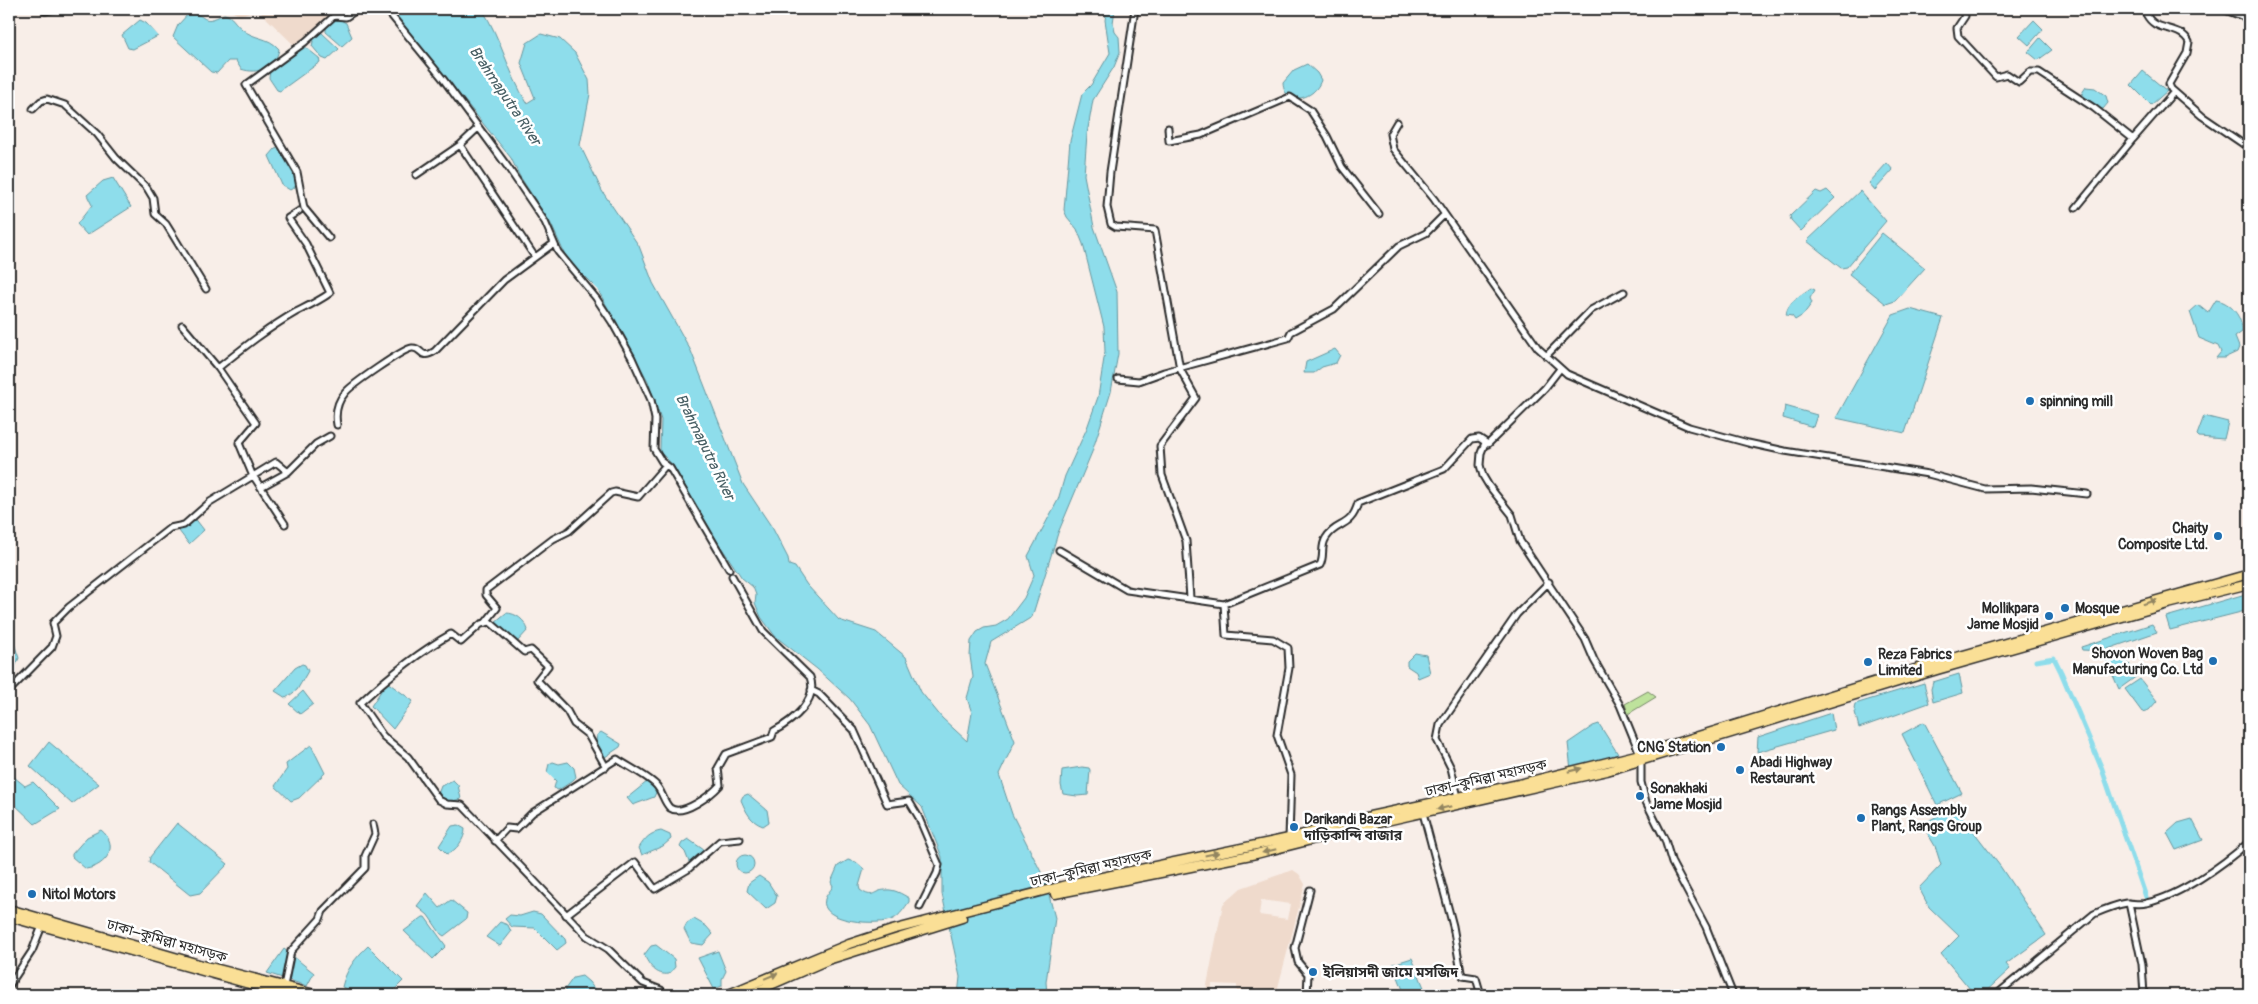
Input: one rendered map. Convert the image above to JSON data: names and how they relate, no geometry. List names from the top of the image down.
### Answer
{
  "streets": {
    "highway": ["ঢাকা–কুমিল্লা মহাসড়ক"]
  },
  "water": ["Brahmaputra River"],
  "places": [
    "spinning mill",
    "Chaity Composite Ltd.",
    "Mosque",
    "Mollikpara Jame Mosjid",
    "Shovon Woven Bag Manufacturing Co. Ltd",
    "Reza Fabrics Limited",
    "CNG Station",
    "Abadi Highway Restaurant",
    "Sonakhaki Jame Mosjid",
    "Rangs Assembly Plant, Rangs Group",
    "Darikandi Bazar দাড়িকান্দি বাজার",
    "Nitol Motors",
    "ইলিয়াসদী জামে মসজিদ"
  ]
}
